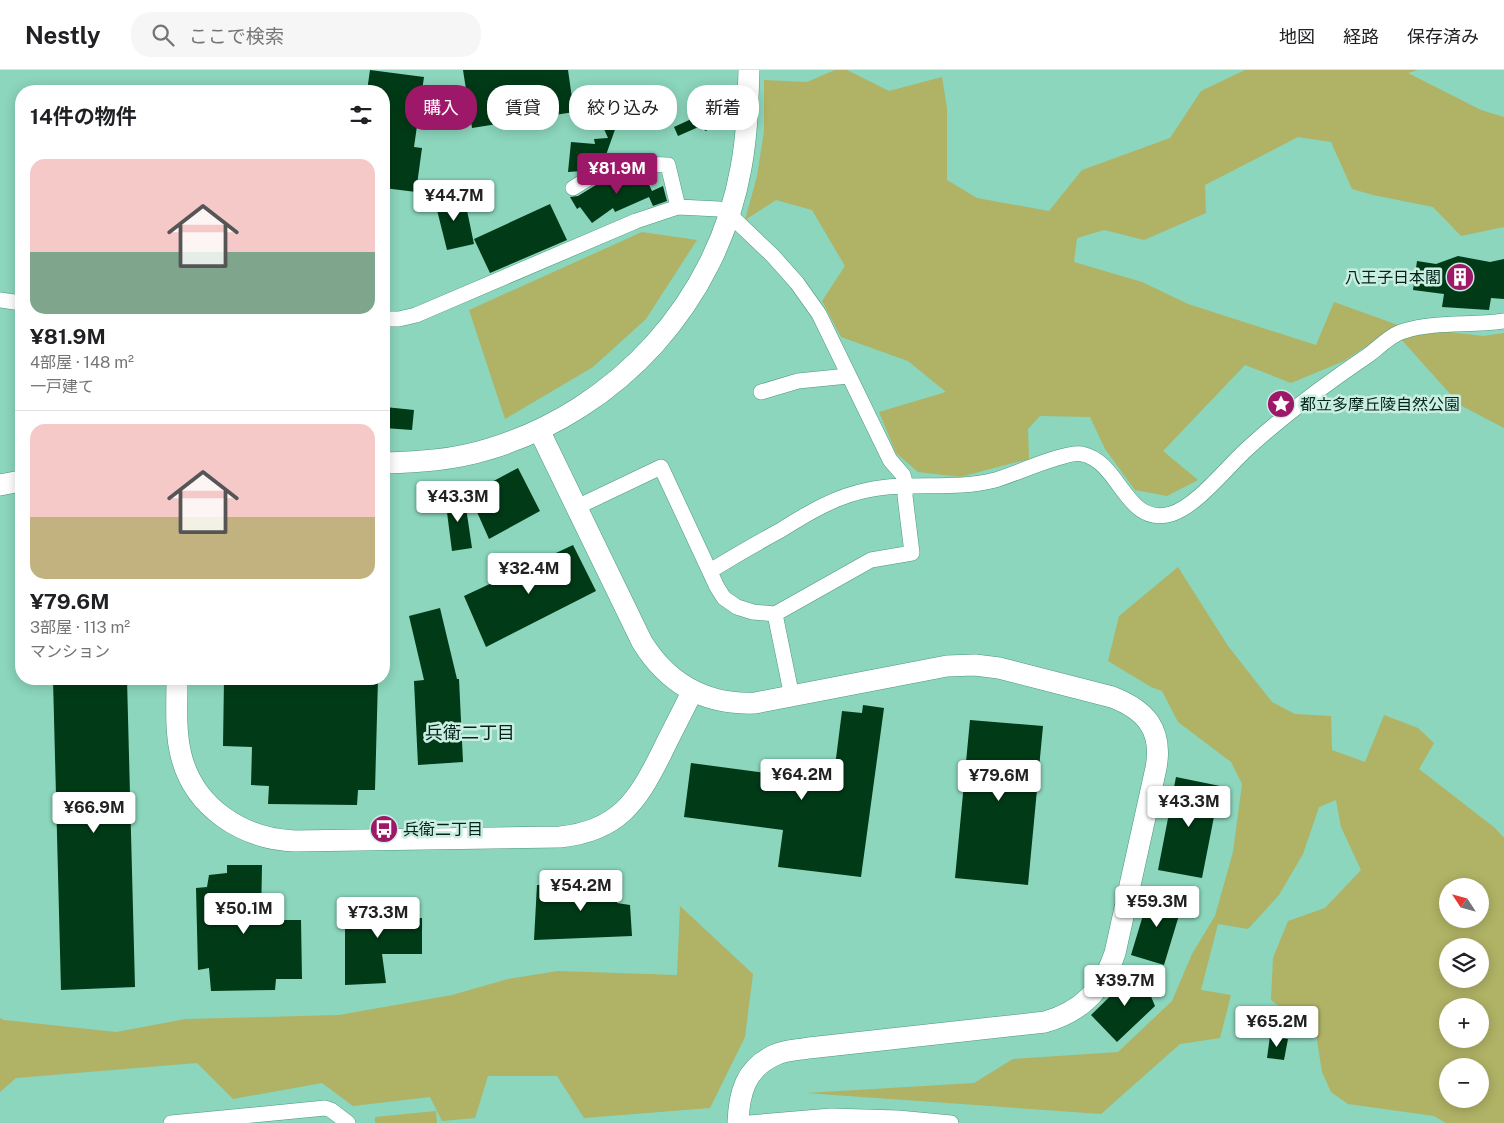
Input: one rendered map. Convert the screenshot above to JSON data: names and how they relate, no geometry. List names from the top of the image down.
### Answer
{
  "districts": ["兵衛二丁目"],
  "places": {
    "building": ["八王子日本閣"],
    "place": ["都立多摩丘陵自然公園"],
    "bus stop": ["兵衛二丁目"]
  },
  "north": "top left",
  "page": {
    "header": "Nestly",
    "search": "ここで検索",
    "nav": ["地図", "経路", "保存済み"],
    "chip": [
      "購入",
      "賃貸",
      "絞り込み",
      "新着"
    ],
    "heading": "14件の物件",
    "list": [
      {
        "name": "¥81.9M",
        "note": "4部屋 · 148 m² · 一戸建て"
      },
      {
        "name": "¥79.6M",
        "note": "3部屋 · 113 m² · マンション"
      }
    ],
    "price": [
      "¥81.9M",
      "¥44.7M",
      "¥43.3M",
      "¥32.4M",
      "¥64.2M",
      "¥79.6M",
      "¥43.3M",
      "¥66.9M",
      "¥54.2M",
      "¥59.3M",
      "¥50.1M",
      "¥73.3M",
      "¥39.7M",
      "¥65.2M"
    ],
    "map_buttons": ["+", "−"]
  }
}
